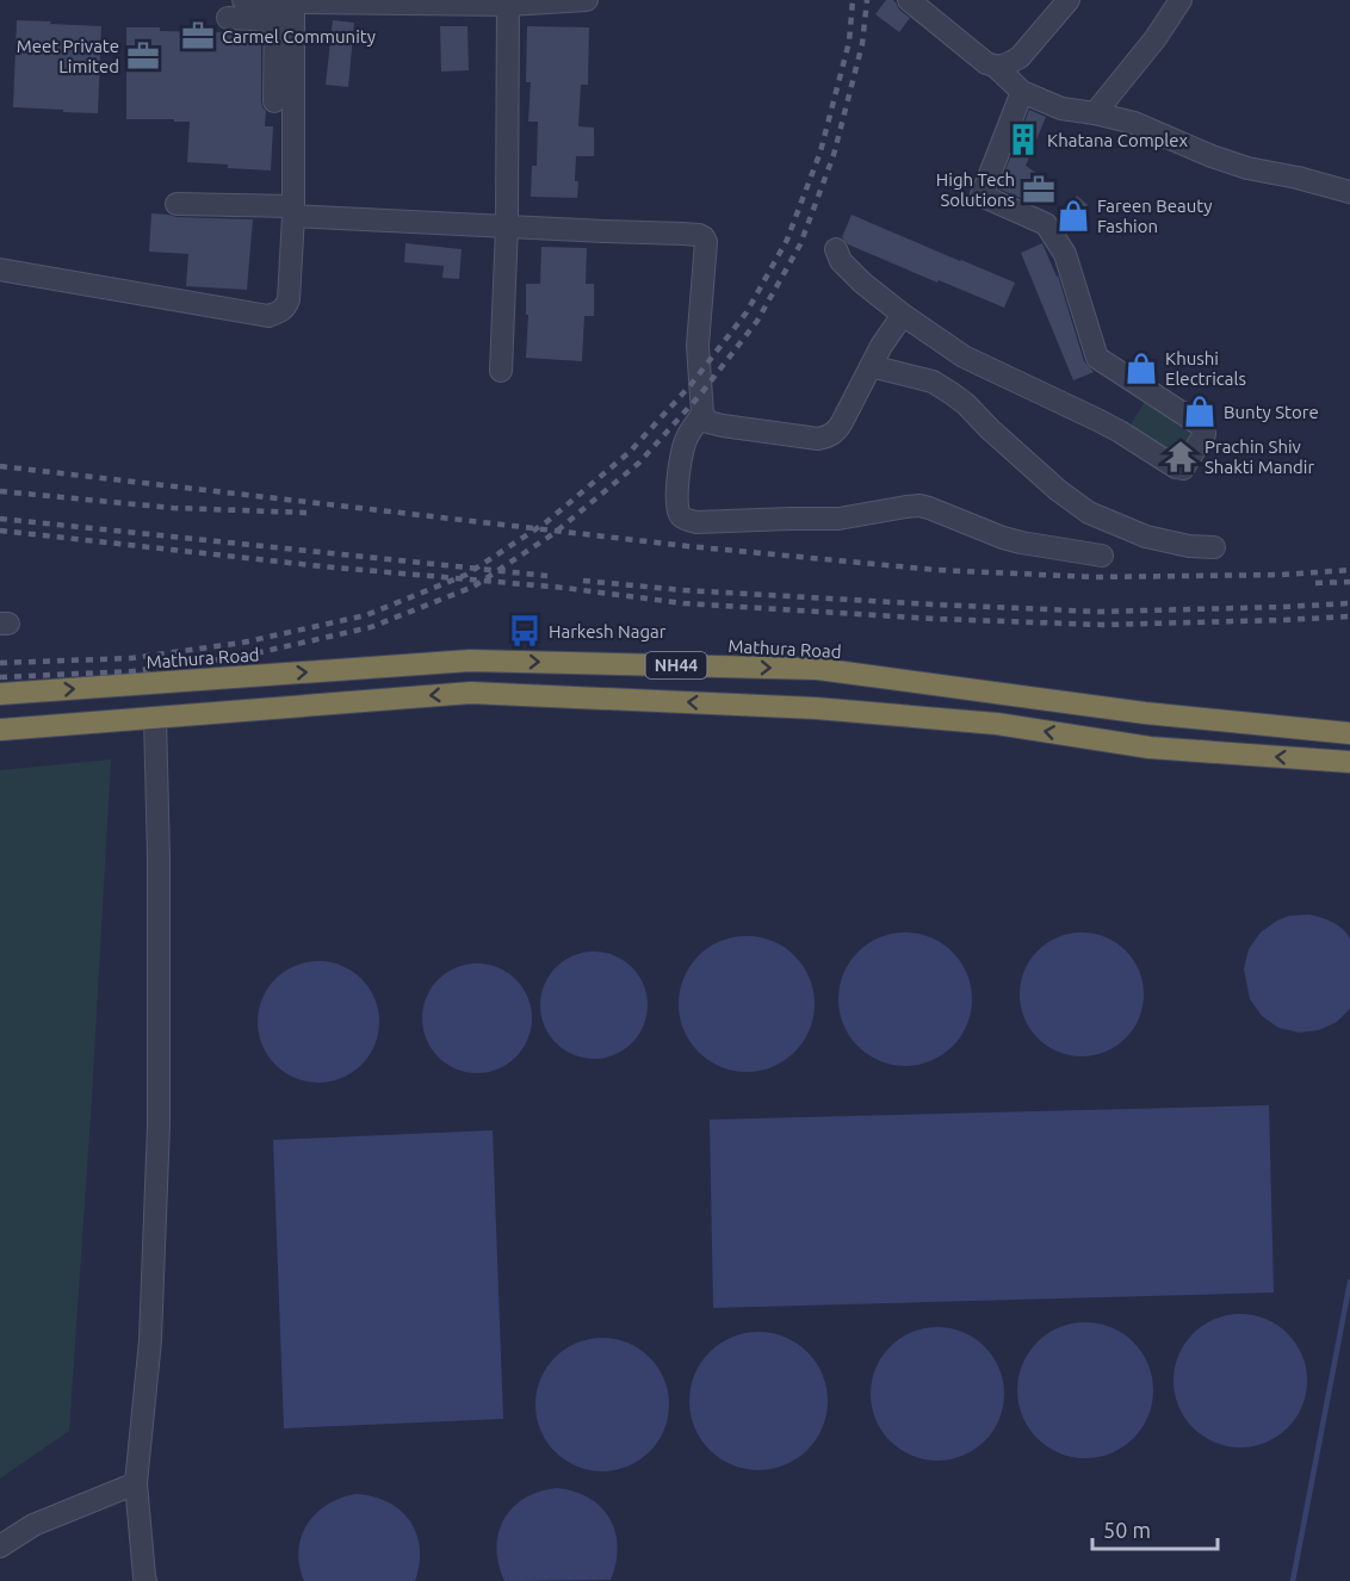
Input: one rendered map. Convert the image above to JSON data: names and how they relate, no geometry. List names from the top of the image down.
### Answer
{
  "streets": {
    "highway": ["Mathura Road", "NH44"]
  },
  "places": {
    "office": ["Carmel Community", "Meet Private Limited", "High Tech Solutions"],
    "building": ["Khatana Complex"],
    "shop": ["Fareen Beauty Fashion", "Khushi Electricals", "Bunty Store"],
    "temple": ["Prachin Shiv Shakti Mandir"],
    "bus stop": ["Harkesh Nagar"]
  },
  "scale_bar": "50 m"
}
